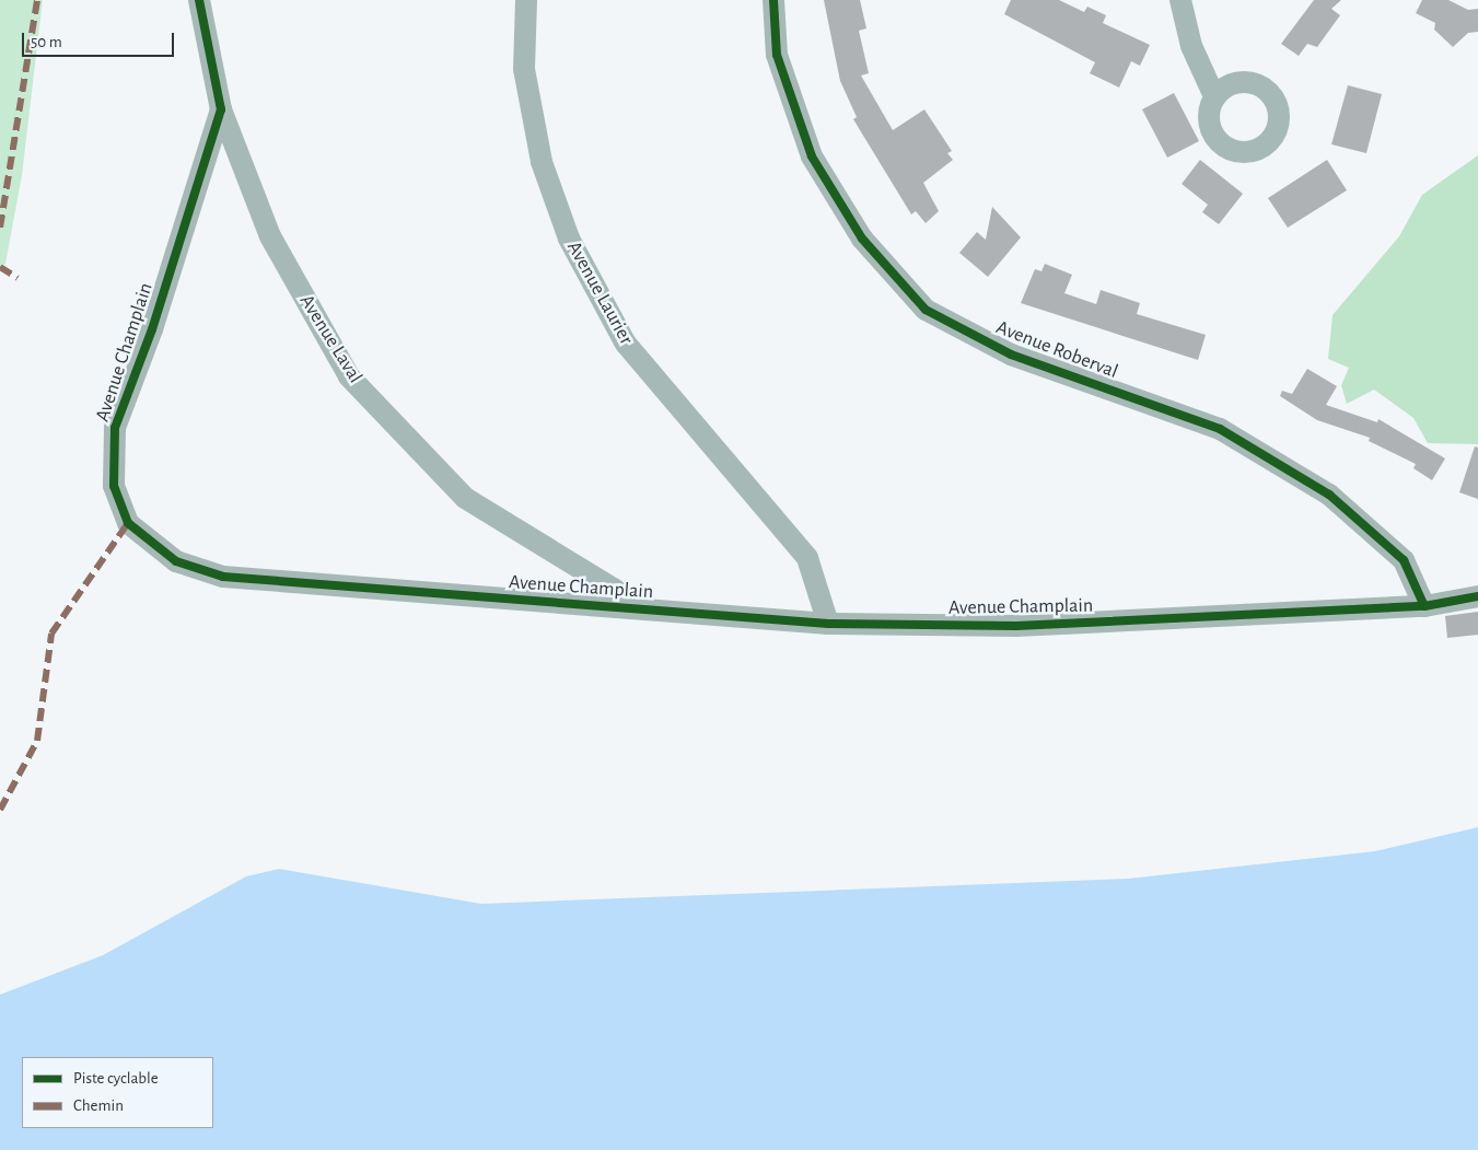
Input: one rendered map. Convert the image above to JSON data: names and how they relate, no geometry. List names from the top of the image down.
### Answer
{
  "streets": {
    "street": [
      "Avenue Laurier",
      "Avenue Laval",
      "Avenue Roberval",
      "Avenue Champlain"
    ]
  },
  "crossings": [
    ["Avenue Laurier", "Avenue Champlain"],
    ["Avenue Laval", "Avenue Champlain"],
    ["Avenue Roberval", "Avenue Champlain"]
  ],
  "legend": ["Piste cyclable", "Chemin"],
  "scale_bar": "50 m"
}
